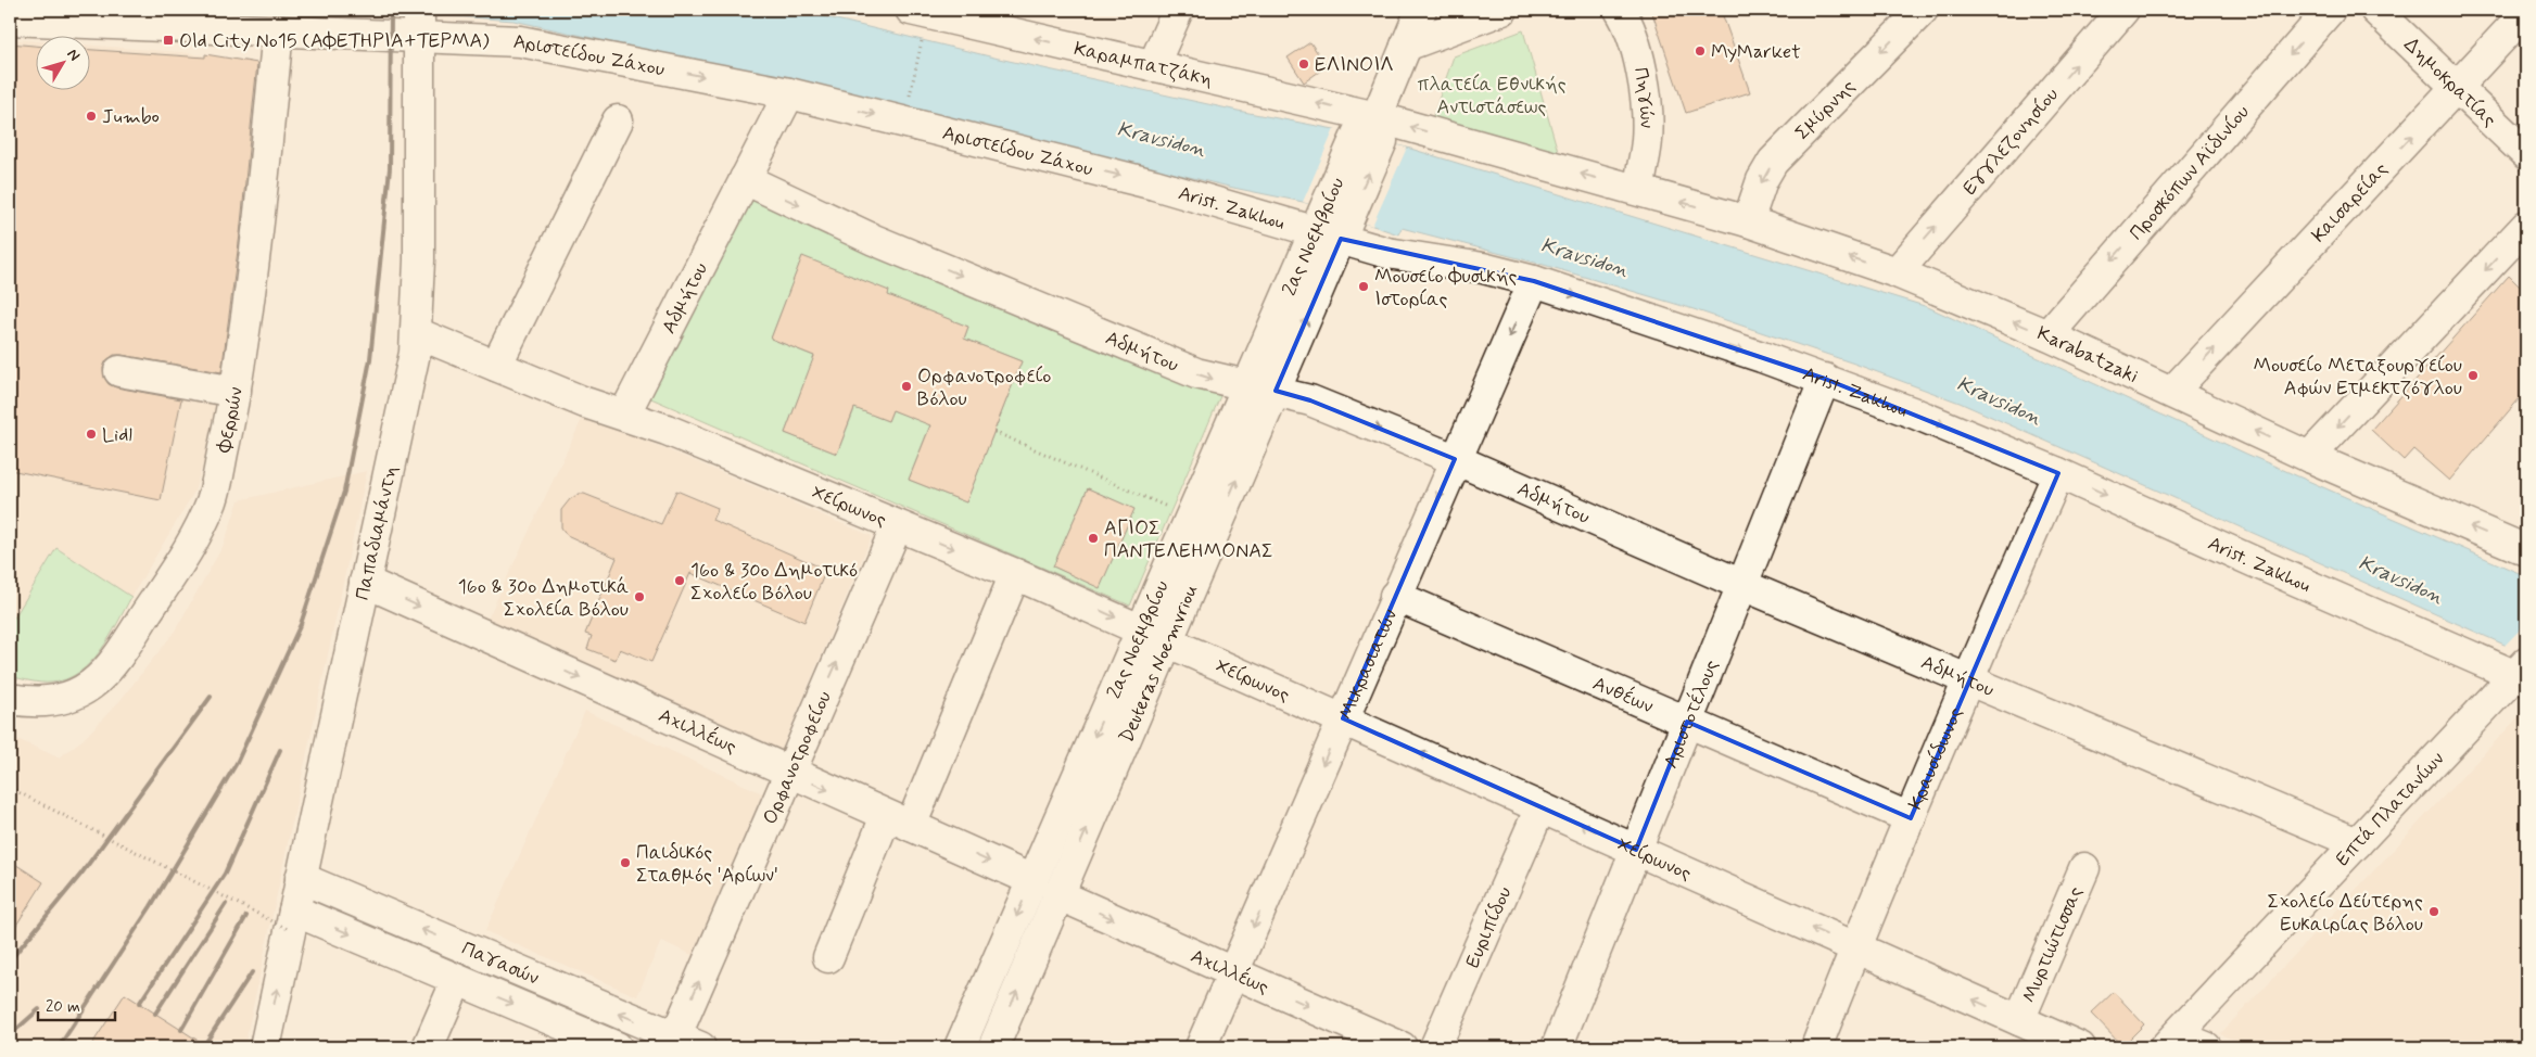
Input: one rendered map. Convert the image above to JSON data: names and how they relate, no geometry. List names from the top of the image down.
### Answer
{
  "streets": {
    "street": [
      "Αριστείδου Ζάχου",
      "Καραμπατζάκη",
      "Δημοκρατίας",
      "Πηγών",
      "Σμύρνης",
      "Εγγλεζονησίου",
      "Προσκόπων Αϊδινίου",
      "Καισαρείας",
      "Arist. Zakhou",
      "2ας Νοεμβρίου",
      "Αδμήτου",
      "Karabatzaki",
      "Φερρών",
      "Χείρωνος",
      "Παπαδιαμάντη",
      "Deuteras Noemvriou",
      "Μικρασιατών",
      "Ανθέων",
      "Αριστοτέλους",
      "Αχιλλέως",
      "Ορφανοτροφείου",
      "Κραυσίδωνος",
      "Επτά Πλατανίων",
      "Ευριπίδου",
      "Μυρτιώτισσας",
      "Παγασών"
    ]
  },
  "crossings": [
    ["Αριστείδου Ζάχου", "Arist. Zakhou"],
    ["Αριστείδου Ζάχου", "Αδμήτου"],
    ["Αριστείδου Ζάχου", "Φερρών"],
    ["Αριστείδου Ζάχου", "Παπαδιαμάντη"],
    ["Καραμπατζάκη", "Πηγών"],
    ["Καραμπατζάκη", "2ας Νοεμβρίου"],
    ["Καραμπατζάκη", "Karabatzaki"],
    ["Δημοκρατίας", "Καισαρείας"],
    ["Πηγών", "Karabatzaki"],
    ["Σμύρνης", "Karabatzaki"],
    ["Εγγλεζονησίου", "Karabatzaki"],
    ["Προσκόπων Αϊδινίου", "Karabatzaki"],
    ["Καισαρείας", "Karabatzaki"],
    ["Arist. Zakhou", "2ας Νοεμβρίου"],
    ["Arist. Zakhou", "Αδμήτου"],
    ["Arist. Zakhou", "Μικρασιατών"],
    ["Arist. Zakhou", "Αριστοτέλους"],
    ["Arist. Zakhou", "Κραυσίδωνος"],
    ["Arist. Zakhou", "Επτά Πλατανίων"],
    ["2ας Νοεμβρίου", "Αδμήτου"],
    ["2ας Νοεμβρίου", "Χείρωνος"],
    ["2ας Νοεμβρίου", "Deuteras Noemvriou"],
    ["2ας Νοεμβρίου", "Αχιλλέως"],
    ["Αδμήτου", "Χείρωνος"],
    ["Αδμήτου", "Deuteras Noemvriou"],
    ["Αδμήτου", "Μικρασιατών"],
    ["Αδμήτου", "Αριστοτέλους"],
    ["Αδμήτου", "Κραυσίδωνος"],
    ["Αδμήτου", "Επτά Πλατανίων"],
    ["Χείρωνος", "Παπαδιαμάντη"],
    ["Χείρωνος", "Deuteras Noemvriou"],
    ["Χείρωνος", "Μικρασιατών"],
    ["Χείρωνος", "Αριστοτέλους"],
    ["Χείρωνος", "Ορφανοτροφείου"],
    ["Χείρωνος", "Κραυσίδωνος"],
    ["Χείρωνος", "Ευριπίδου"],
    ["Χείρωνος", "Μυρτιώτισσας"],
    ["Παπαδιαμάντη", "Αχιλλέως"],
    ["Παπαδιαμάντη", "Παγασών"],
    ["Deuteras Noemvriou", "Αχιλλέως"],
    ["Μικρασιατών", "Ανθέων"],
    ["Μικρασιατών", "Αχιλλέως"],
    ["Ανθέων", "Αριστοτέλους"],
    ["Ανθέων", "Κραυσίδωνος"],
    ["Αχιλλέως", "Ορφανοτροφείου"],
    ["Ορφανοτροφείου", "Παγασών"]
  ],
  "one_way": [
    "Αριστείδου Ζάχου",
    "Καραμπατζάκη",
    "Σμύρνης",
    "Εγγλεζονησίου",
    "Προσκόπων Αϊδινίου",
    "Arist. Zakhou",
    "Αδμήτου",
    "Karabatzaki",
    "Μικρασιατών",
    "Αχιλλέως"
  ],
  "water": ["Kravsidon"],
  "parks": ["πλατεία Εθνικής Αντιστάσεως"],
  "places": {
    "transit": ["Old City Νο15 (ΑΦΕΤΗΡΙΑ+ΤΕΡΜΑ)"],
    "other": [
      "MyMarket",
      "ΕΛΙΝΟΙΛ",
      "Jumbo",
      "Μουσείο Φυσικής Ιστορίας",
      "Μουσείο Μεταξουργείου Αφών Ετμεκτζόγλου",
      "Ορφανοτροφείο Βόλου",
      "Lidl",
      "ΑΓΙΟΣ ΠΑΝΤΕΛΕΗΜΟΝΑΣ",
      "16ο & 30ο Δημοτικό Σχολείο Βόλου",
      "16ο & 30ο Δημοτικά Σχολεία Βόλου",
      "Παιδικός Σταθμός 'Αρίων'",
      "Σχολείο Δεύτερης Ευκαιρίας Βόλου"
    ]
  },
  "scale_bar": "20 m",
  "north": "top right"
}
